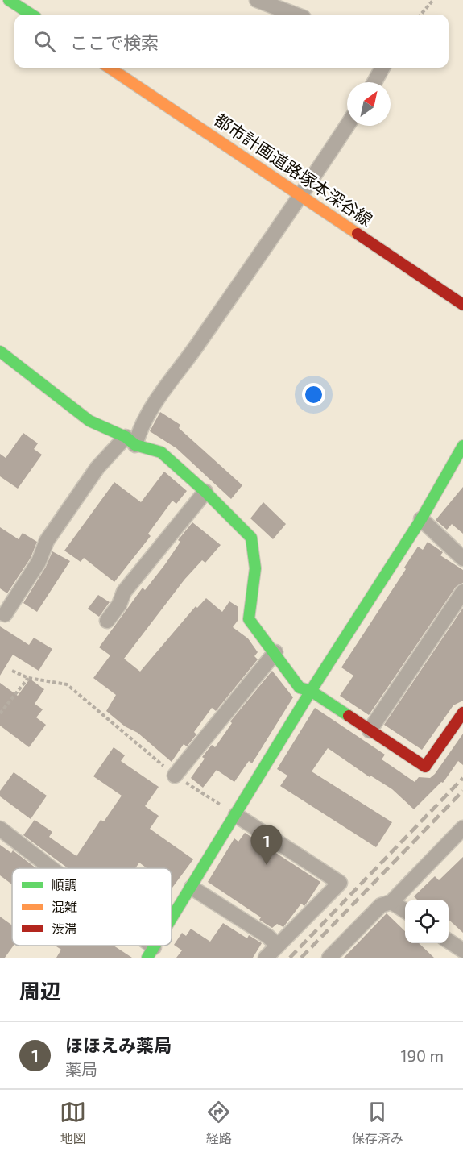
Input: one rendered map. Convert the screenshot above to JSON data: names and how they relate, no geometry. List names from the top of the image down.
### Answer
{
  "streets": {
    "street": ["都市計画道路塚本深谷線"]
  },
  "legend": ["順調", "混雑", "渋滞"],
  "north": "top right",
  "page": {
    "search": "ここで検索",
    "pins": "1",
    "heading": "周辺",
    "list": [
      {
        "mark": "1",
        "name": "ほほえみ薬局",
        "note": "薬局",
        "value": "190 m"
      }
    ],
    "nav": ["地図", "経路", "保存済み"]
  }
}
